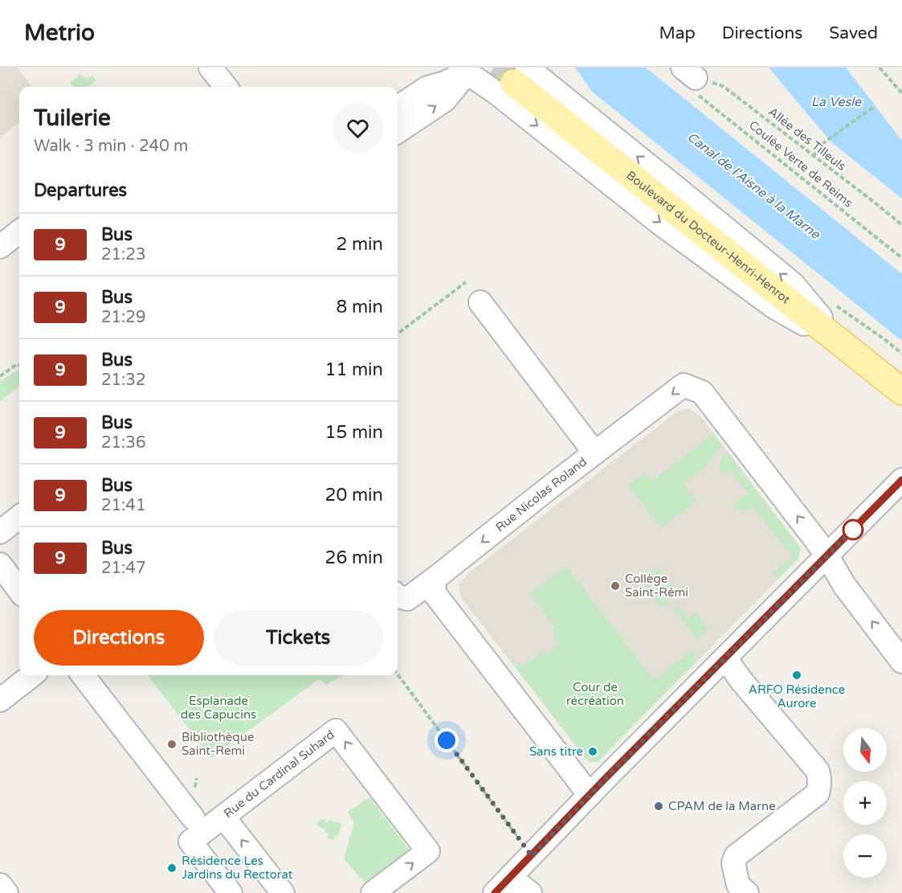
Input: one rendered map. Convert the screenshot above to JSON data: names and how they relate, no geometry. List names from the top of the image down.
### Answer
{
  "streets": {
    "main road": ["Boulevard du Docteur-Henri-Henrot"],
    "street": ["Rue Nicolas Roland", "Rue du Cardinal Suhard"],
    "path": ["Allée des Tilleuls", "Coulée Verte de Reims"]
  },
  "crossings": [
    ["Allée des Tilleuls", "Coulée Verte de Reims"]
  ],
  "water": ["La Vesle", "Canal de l'Aisne à la Marne"],
  "parks": ["Cour de récréation", "Esplanade des Capucins"],
  "places": [
    "Collège Saint-Rémi",
    "ARFO Résidence Aurore",
    "Bibliothèque Saint-Remi",
    "Sans titre",
    "CPAM de la Marne",
    "Résidence Les Jardins du Rectorat"
  ],
  "lines": ["bus line 9"],
  "north": "bottom",
  "page": {
    "header": "Metrio",
    "nav": ["Map", "Directions", "Saved"],
    "heading": [
      ["Tuilerie", "Walk · 3 min · 240 m"],
      "Departures"
    ],
    "list": [
      {
        "mark": "9",
        "name": "Bus",
        "note": "21:23",
        "value": "2 min"
      },
      {
        "mark": "9",
        "name": "Bus",
        "note": "21:29",
        "value": "8 min"
      },
      {
        "mark": "9",
        "name": "Bus",
        "note": "21:32",
        "value": "11 min"
      },
      {
        "mark": "9",
        "name": "Bus",
        "note": "21:36",
        "value": "15 min"
      },
      {
        "mark": "9",
        "name": "Bus",
        "note": "21:41",
        "value": "20 min"
      },
      {
        "mark": "9",
        "name": "Bus",
        "note": "21:47",
        "value": "26 min"
      }
    ],
    "buttons": ["Directions", "Tickets"],
    "map_buttons": ["+", "−"]
  }
}
